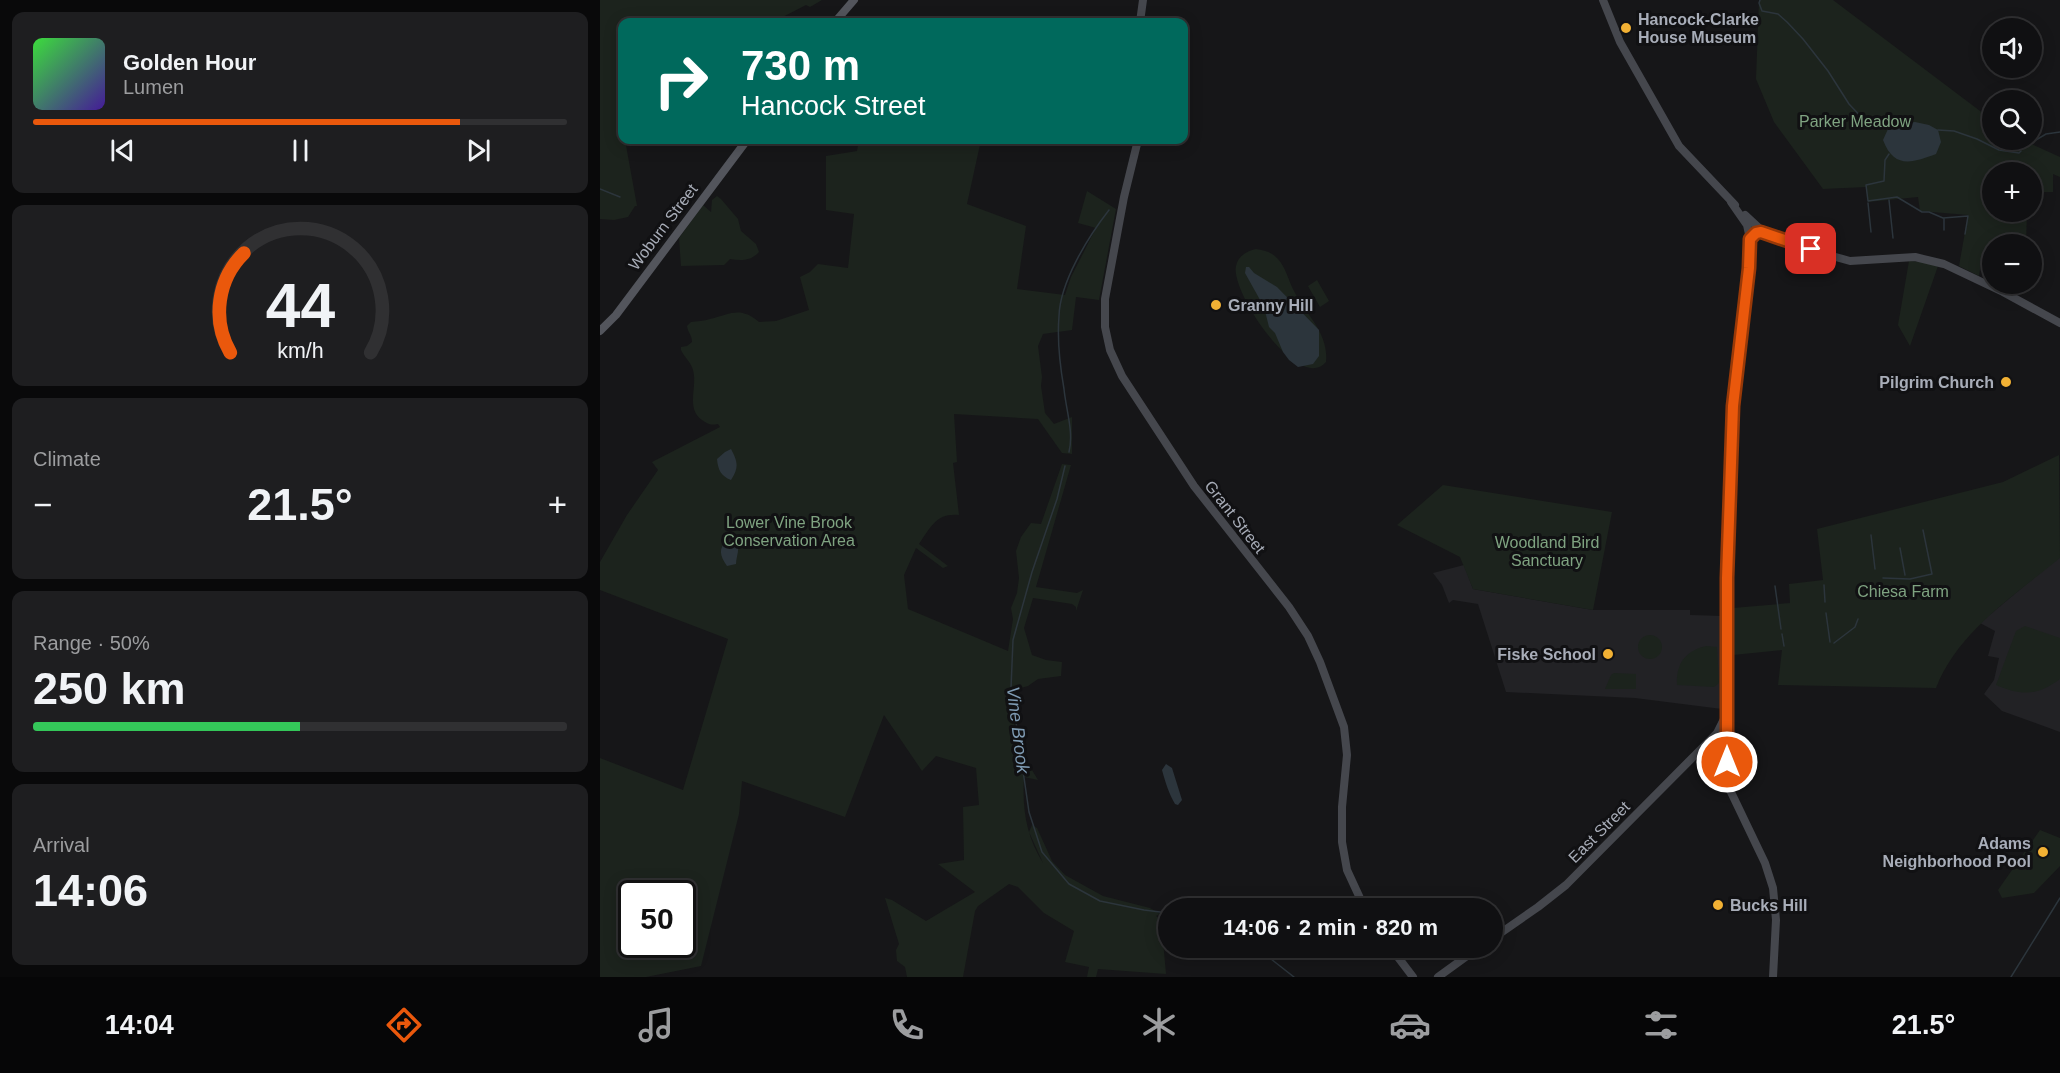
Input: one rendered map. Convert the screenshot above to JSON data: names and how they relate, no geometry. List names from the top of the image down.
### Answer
{
  "streets": {
    "main road": ["Woburn Street", "Grant Street", "East Street"]
  },
  "water": ["Vine Brook"],
  "parks": [
    "Parker Meadow",
    "Lower Vine Brook Conservation Area",
    "Woodland Bird Sanctuary",
    "Chiesa Farm"
  ],
  "places": [
    "Hancock-Clarke House Museum",
    "Granny Hill",
    "Pilgrim Church",
    "Fiske School",
    "Adams Neighborhood Pool",
    "Bucks Hill"
  ],
  "page": {
    "map_buttons": ["+", "−"],
    "turn": ["730 m", "Hancock Street"],
    "song": ["Golden Hour", "Lumen"],
    "tile": [
      "Climate",
      ["Range · 50%", "250 km"],
      ["Arrival", "14:06"]
    ],
    "heat": ["−", "21.5°", "+"],
    "limit": "50",
    "trip": "14:06 · 2 min · 820 m",
    "tabs": ["14:04", "21.5°"],
    "gauge": ["44", "km/h"]
  }
}
